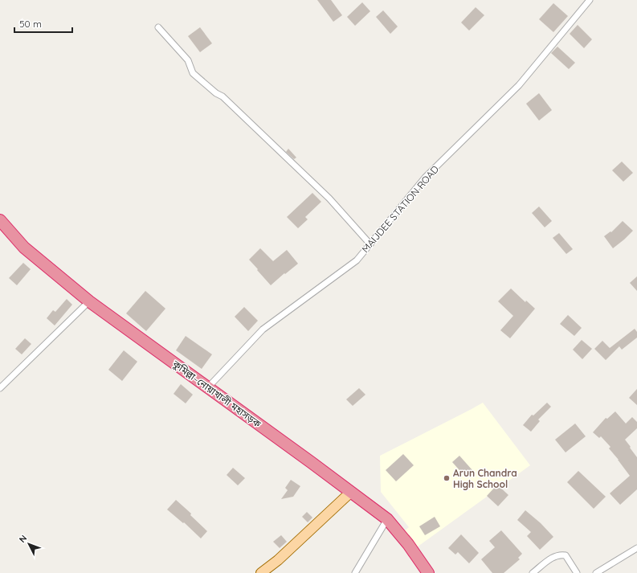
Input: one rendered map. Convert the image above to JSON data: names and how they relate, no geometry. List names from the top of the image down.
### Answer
{
  "streets": {
    "highway": ["কুমিল্লা–নোয়াখালী মহাসড়ক"],
    "street": ["MAIJDEE STATION ROAD"]
  },
  "crossings": [
    ["MAIJDEE STATION ROAD", "কুমিল্লা–নোয়াখালী মহাসড়ক"]
  ],
  "places": ["Arun Chandra High School"],
  "scale_bar": "50 m",
  "north": "top left"
}
